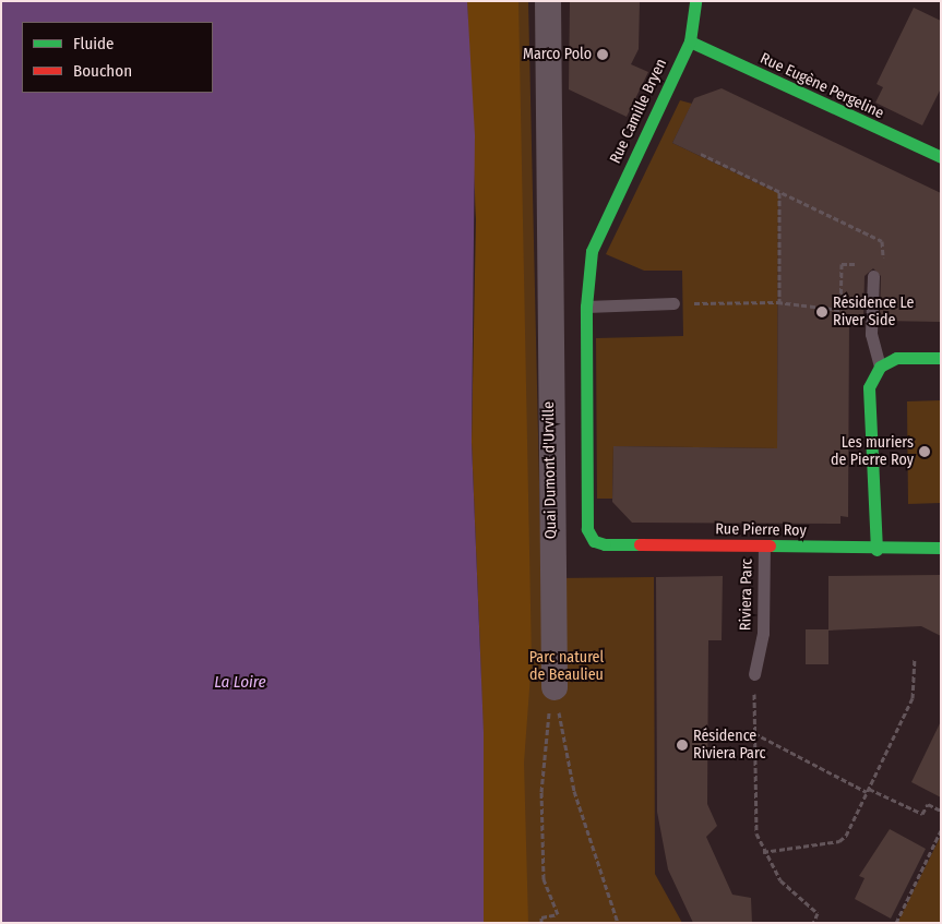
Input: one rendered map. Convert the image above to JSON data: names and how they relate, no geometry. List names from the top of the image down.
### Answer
{
  "streets": {
    "street": [
      "Rue Eugène Pergeline",
      "Rue Camille Bryen",
      "Quai Dumont d'Urville",
      "Rue Pierre Roy"
    ],
    "lane": ["Riviera Parc"]
  },
  "crossings": [
    ["Rue Eugène Pergeline", "Rue Camille Bryen"],
    ["Rue Camille Bryen", "Rue Pierre Roy"],
    ["Rue Pierre Roy", "Riviera Parc"]
  ],
  "water": ["La Loire"],
  "parks": ["Parc naturel de Beaulieu"],
  "places": [
    "Marco Polo",
    "Résidence Le River Side",
    "Les muriers de Pierre Roy",
    "Résidence Riviera Parc"
  ],
  "legend": ["Fluide", "Bouchon"]
}
